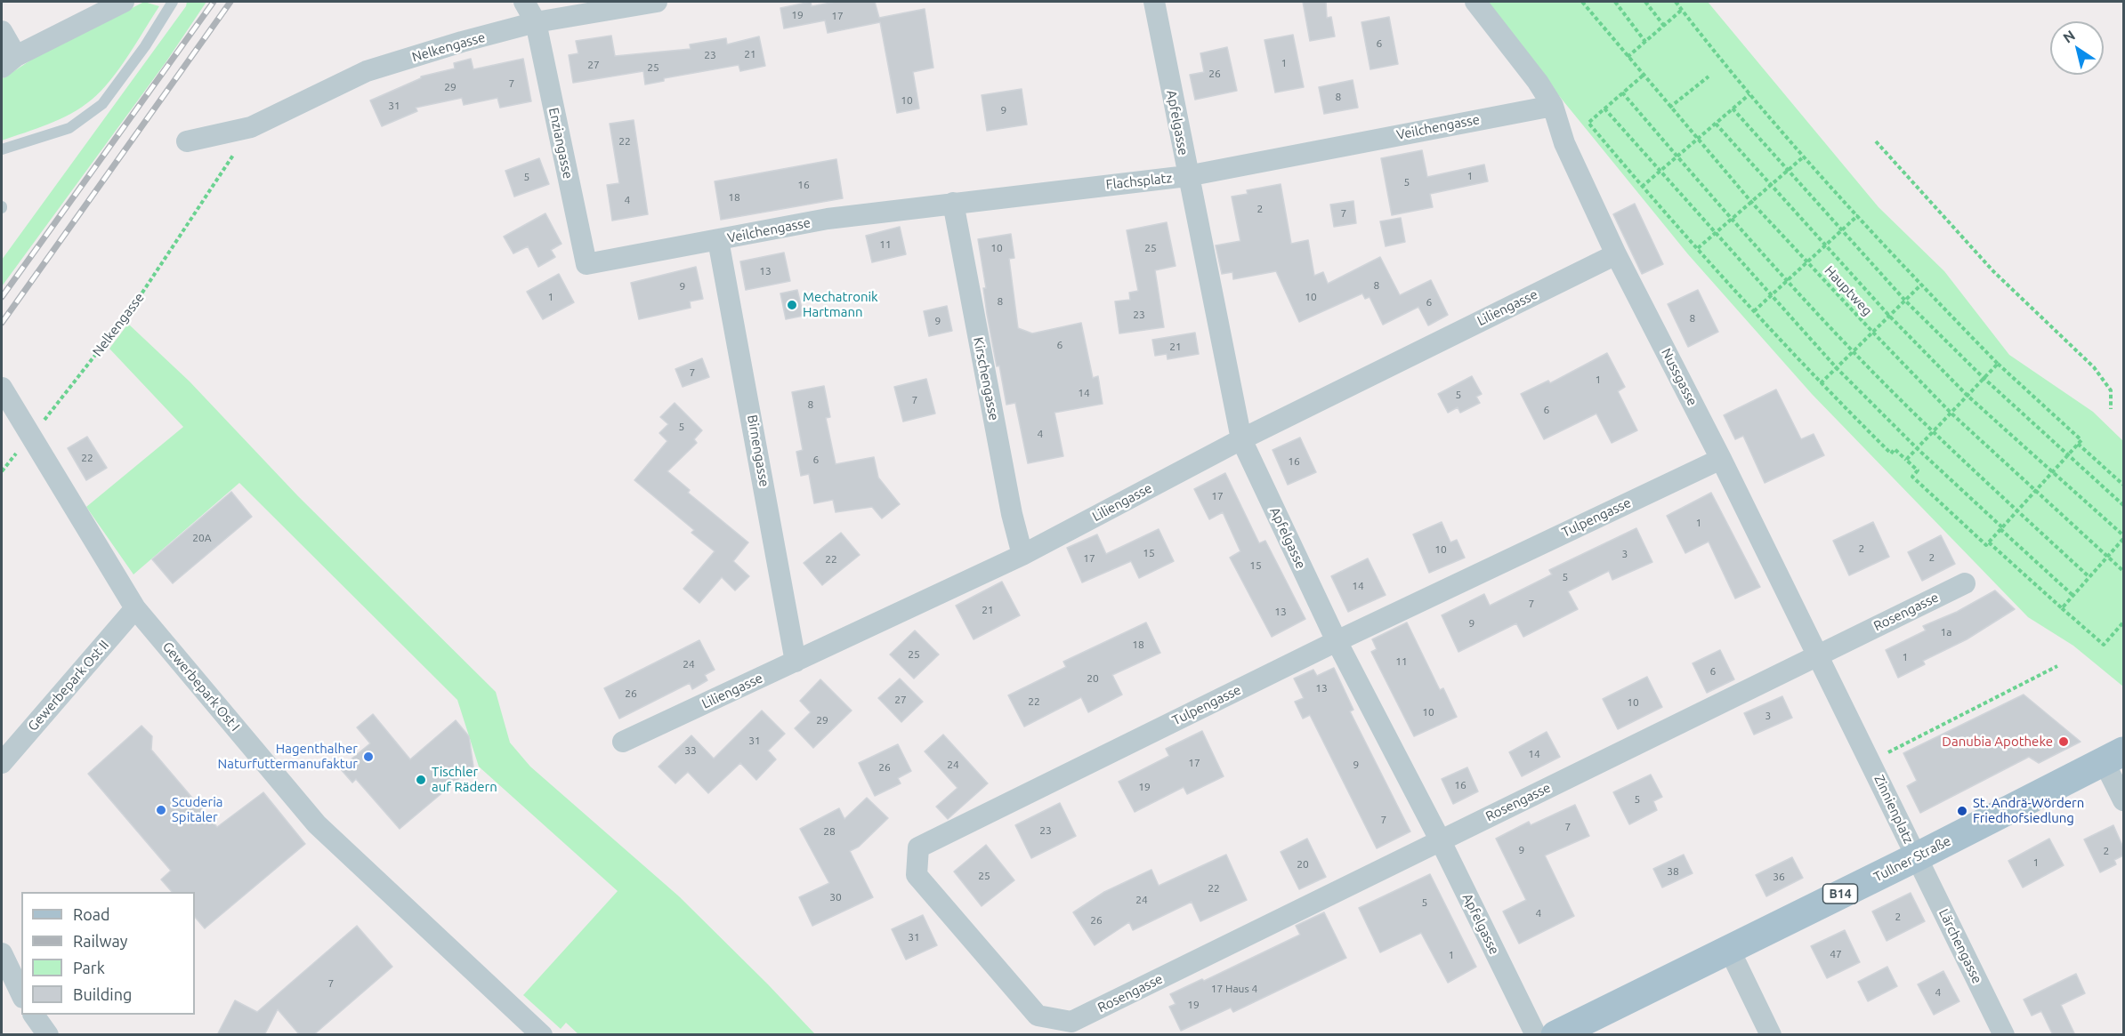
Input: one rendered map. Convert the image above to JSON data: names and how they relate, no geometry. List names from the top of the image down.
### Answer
{
  "streets": {
    "main road": ["Tullner Straße", "B14"],
    "street": [
      "Nelkengasse",
      "Apfelgasse",
      "Veilchengasse",
      "Enziangasse",
      "Flachsplatz",
      "Liliengasse",
      "Nussgasse",
      "Kirschengasse",
      "Birnengasse",
      "Tulpengasse",
      "Rosengasse",
      "Gewerbepark Ost II",
      "Gewerbepark Ost I",
      "Zinnienplatz",
      "Lärchengasse"
    ],
    "path": ["Hauptweg"]
  },
  "crossings": [
    ["Nelkengasse", "Enziangasse"],
    ["Nelkengasse", "Gewerbepark Ost I"],
    ["Apfelgasse", "Flachsplatz"],
    ["Apfelgasse", "Liliengasse"],
    ["Apfelgasse", "Tulpengasse"],
    ["Apfelgasse", "Rosengasse"],
    ["Veilchengasse", "Enziangasse"],
    ["Veilchengasse", "Flachsplatz"],
    ["Veilchengasse", "Nussgasse"],
    ["Veilchengasse", "Kirschengasse"],
    ["Veilchengasse", "Birnengasse"],
    ["Flachsplatz", "Kirschengasse"],
    ["Liliengasse", "Nussgasse"],
    ["Liliengasse", "Kirschengasse"],
    ["Liliengasse", "Birnengasse"],
    ["Nussgasse", "Tulpengasse"],
    ["Nussgasse", "Rosengasse"],
    ["Nussgasse", "Zinnienplatz"],
    ["Tulpengasse", "Rosengasse"],
    ["Gewerbepark Ost II", "Gewerbepark Ost I"],
    ["Zinnienplatz", "Tullner Straße"],
    ["Zinnienplatz", "Lärchengasse"],
    ["Tullner Straße", "Lärchengasse"]
  ],
  "places": [
    "Mechatronik Hartmann",
    "Danubia Apotheke",
    "Hagenthalher Naturfuttermanufaktur",
    "Tischler auf Rädern",
    "Scuderia Spitaler",
    "St. Andrä-Wördern Friedhofsiedlung"
  ],
  "house_numbers": [
    "19",
    "17",
    "6",
    "21",
    "23",
    "1",
    "27",
    "25",
    "26",
    "7",
    "29",
    "8",
    "10",
    "31",
    "9",
    "22",
    "1",
    "5",
    "5",
    "16",
    "18",
    "4",
    "2",
    "7",
    "11",
    "10",
    "25",
    "13",
    "8",
    "9",
    "1",
    "10",
    "8",
    "6",
    "23",
    "8",
    "9",
    "6",
    "21",
    "7",
    "1",
    "14",
    "5",
    "7",
    "8",
    "6",
    "5",
    "4",
    "22",
    "6",
    "16",
    "17",
    "1",
    "20A",
    "2",
    "10",
    "15",
    "3",
    "2",
    "17",
    "22",
    "15",
    "5",
    "14",
    "7",
    "21",
    "13",
    "9",
    "1a",
    "18",
    "25",
    "1",
    "11",
    "24",
    "6",
    "20",
    "13",
    "26",
    "27",
    "22",
    "10",
    "10",
    "3",
    "29",
    "31",
    "33",
    "14",
    "17",
    "24",
    "9",
    "26",
    "16",
    "19",
    "5",
    "7",
    "7",
    "23",
    "28",
    "9",
    "2",
    "1",
    "20",
    "38",
    "25",
    "36",
    "22",
    "30",
    "24",
    "5",
    "4",
    "2",
    "26",
    "31",
    "47",
    "1",
    "7",
    "17 Haus 4",
    "4",
    "19"
  ],
  "legend": [
    "Road",
    "Railway",
    "Park",
    "Building"
  ],
  "north": "top left"
}
